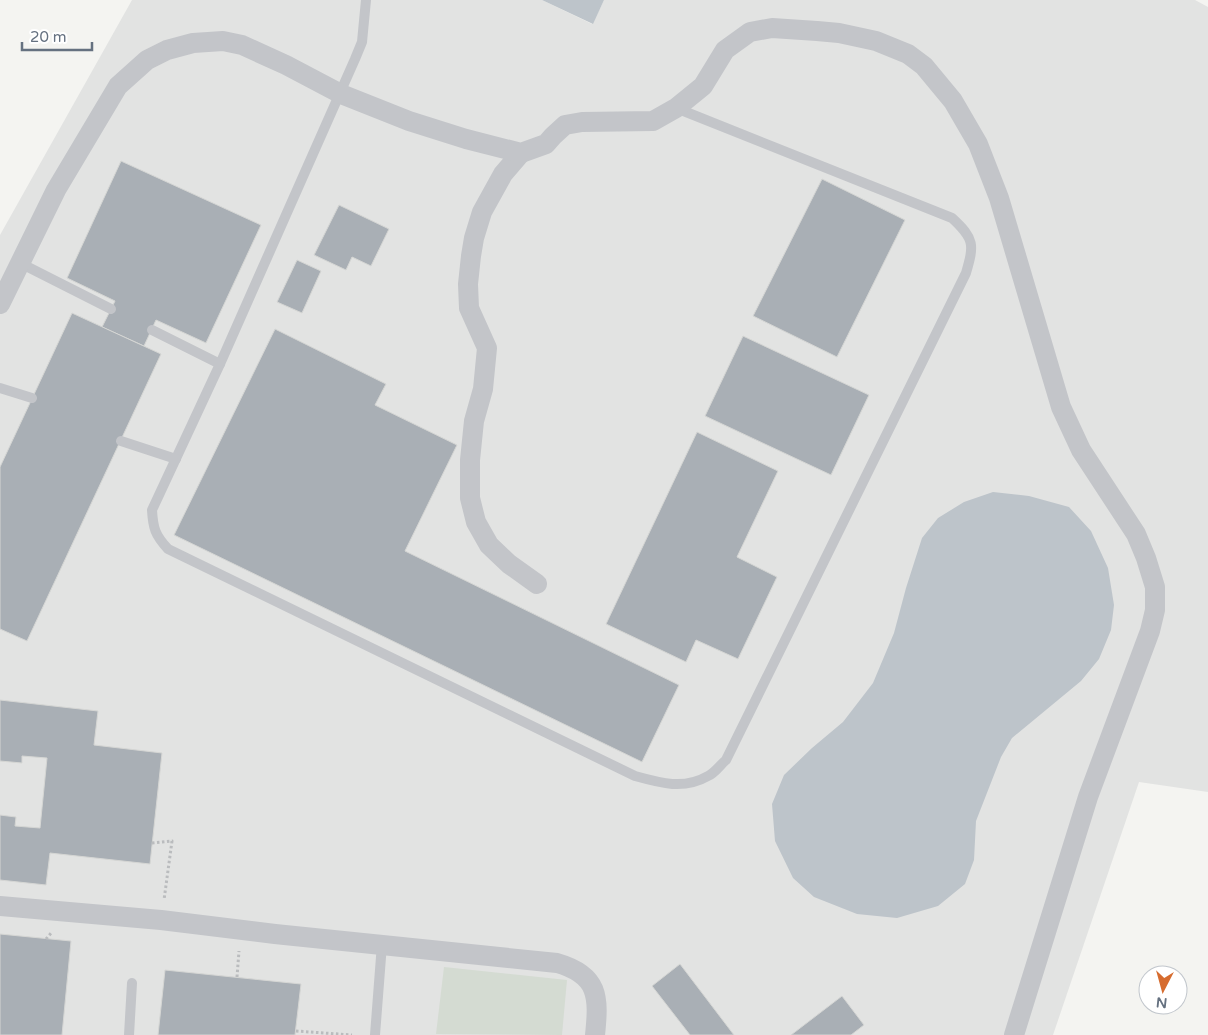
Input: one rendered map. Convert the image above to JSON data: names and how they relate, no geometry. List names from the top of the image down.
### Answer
{
  "scale_bar": "20 m",
  "north": "bottom"
}
